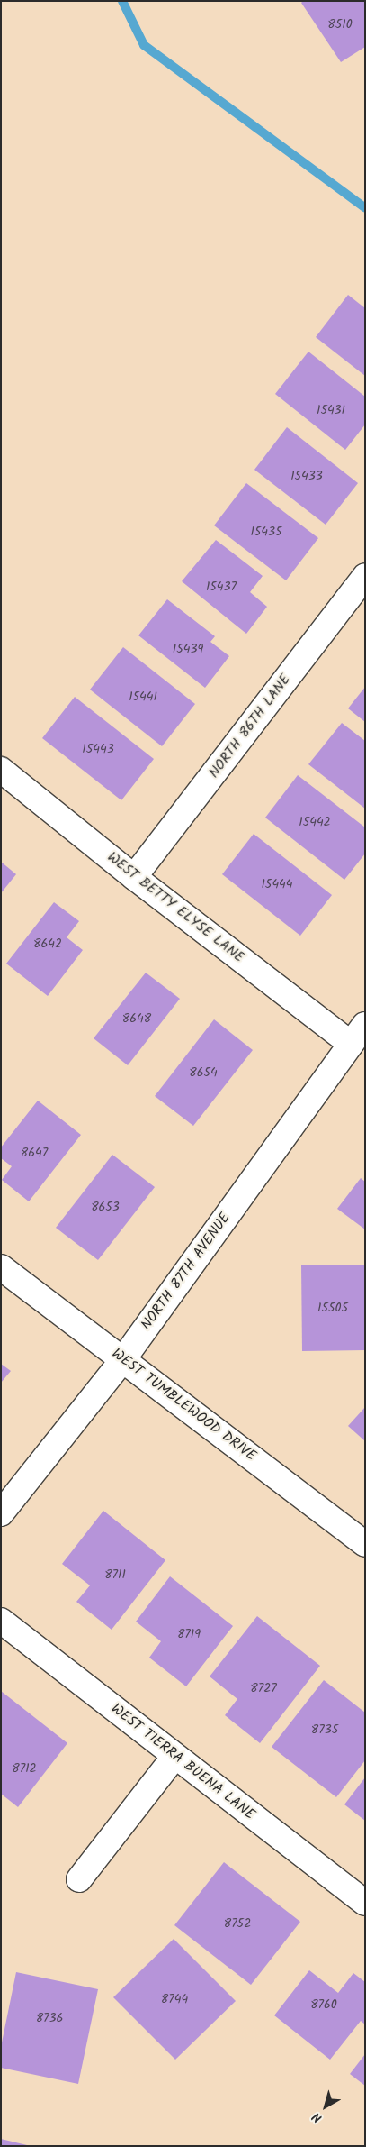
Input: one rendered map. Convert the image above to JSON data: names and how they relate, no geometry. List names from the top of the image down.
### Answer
{
  "streets": {
    "street": [
      "NORTH 86TH LANE",
      "WEST BETTY ELYSE LANE",
      "NORTH 87TH AVENUE",
      "WEST TUMBLEWOOD DRIVE",
      "WEST TIERRA BUENA LANE"
    ]
  },
  "crossings": [
    ["NORTH 86TH LANE", "WEST BETTY ELYSE LANE"],
    ["WEST BETTY ELYSE LANE", "NORTH 87TH AVENUE"],
    ["NORTH 87TH AVENUE", "WEST TUMBLEWOOD DRIVE"]
  ],
  "house_numbers": [
    "8510",
    "15431",
    "15433",
    "15435",
    "15437",
    "15439",
    "15441",
    "15443",
    "15442",
    "15444",
    "8642",
    "8648",
    "8654",
    "8647",
    "8653",
    "15505",
    "8711",
    "8719",
    "8727",
    "8735",
    "8712",
    "8752",
    "8744",
    "8760",
    "8736"
  ],
  "north": "bottom left"
}
